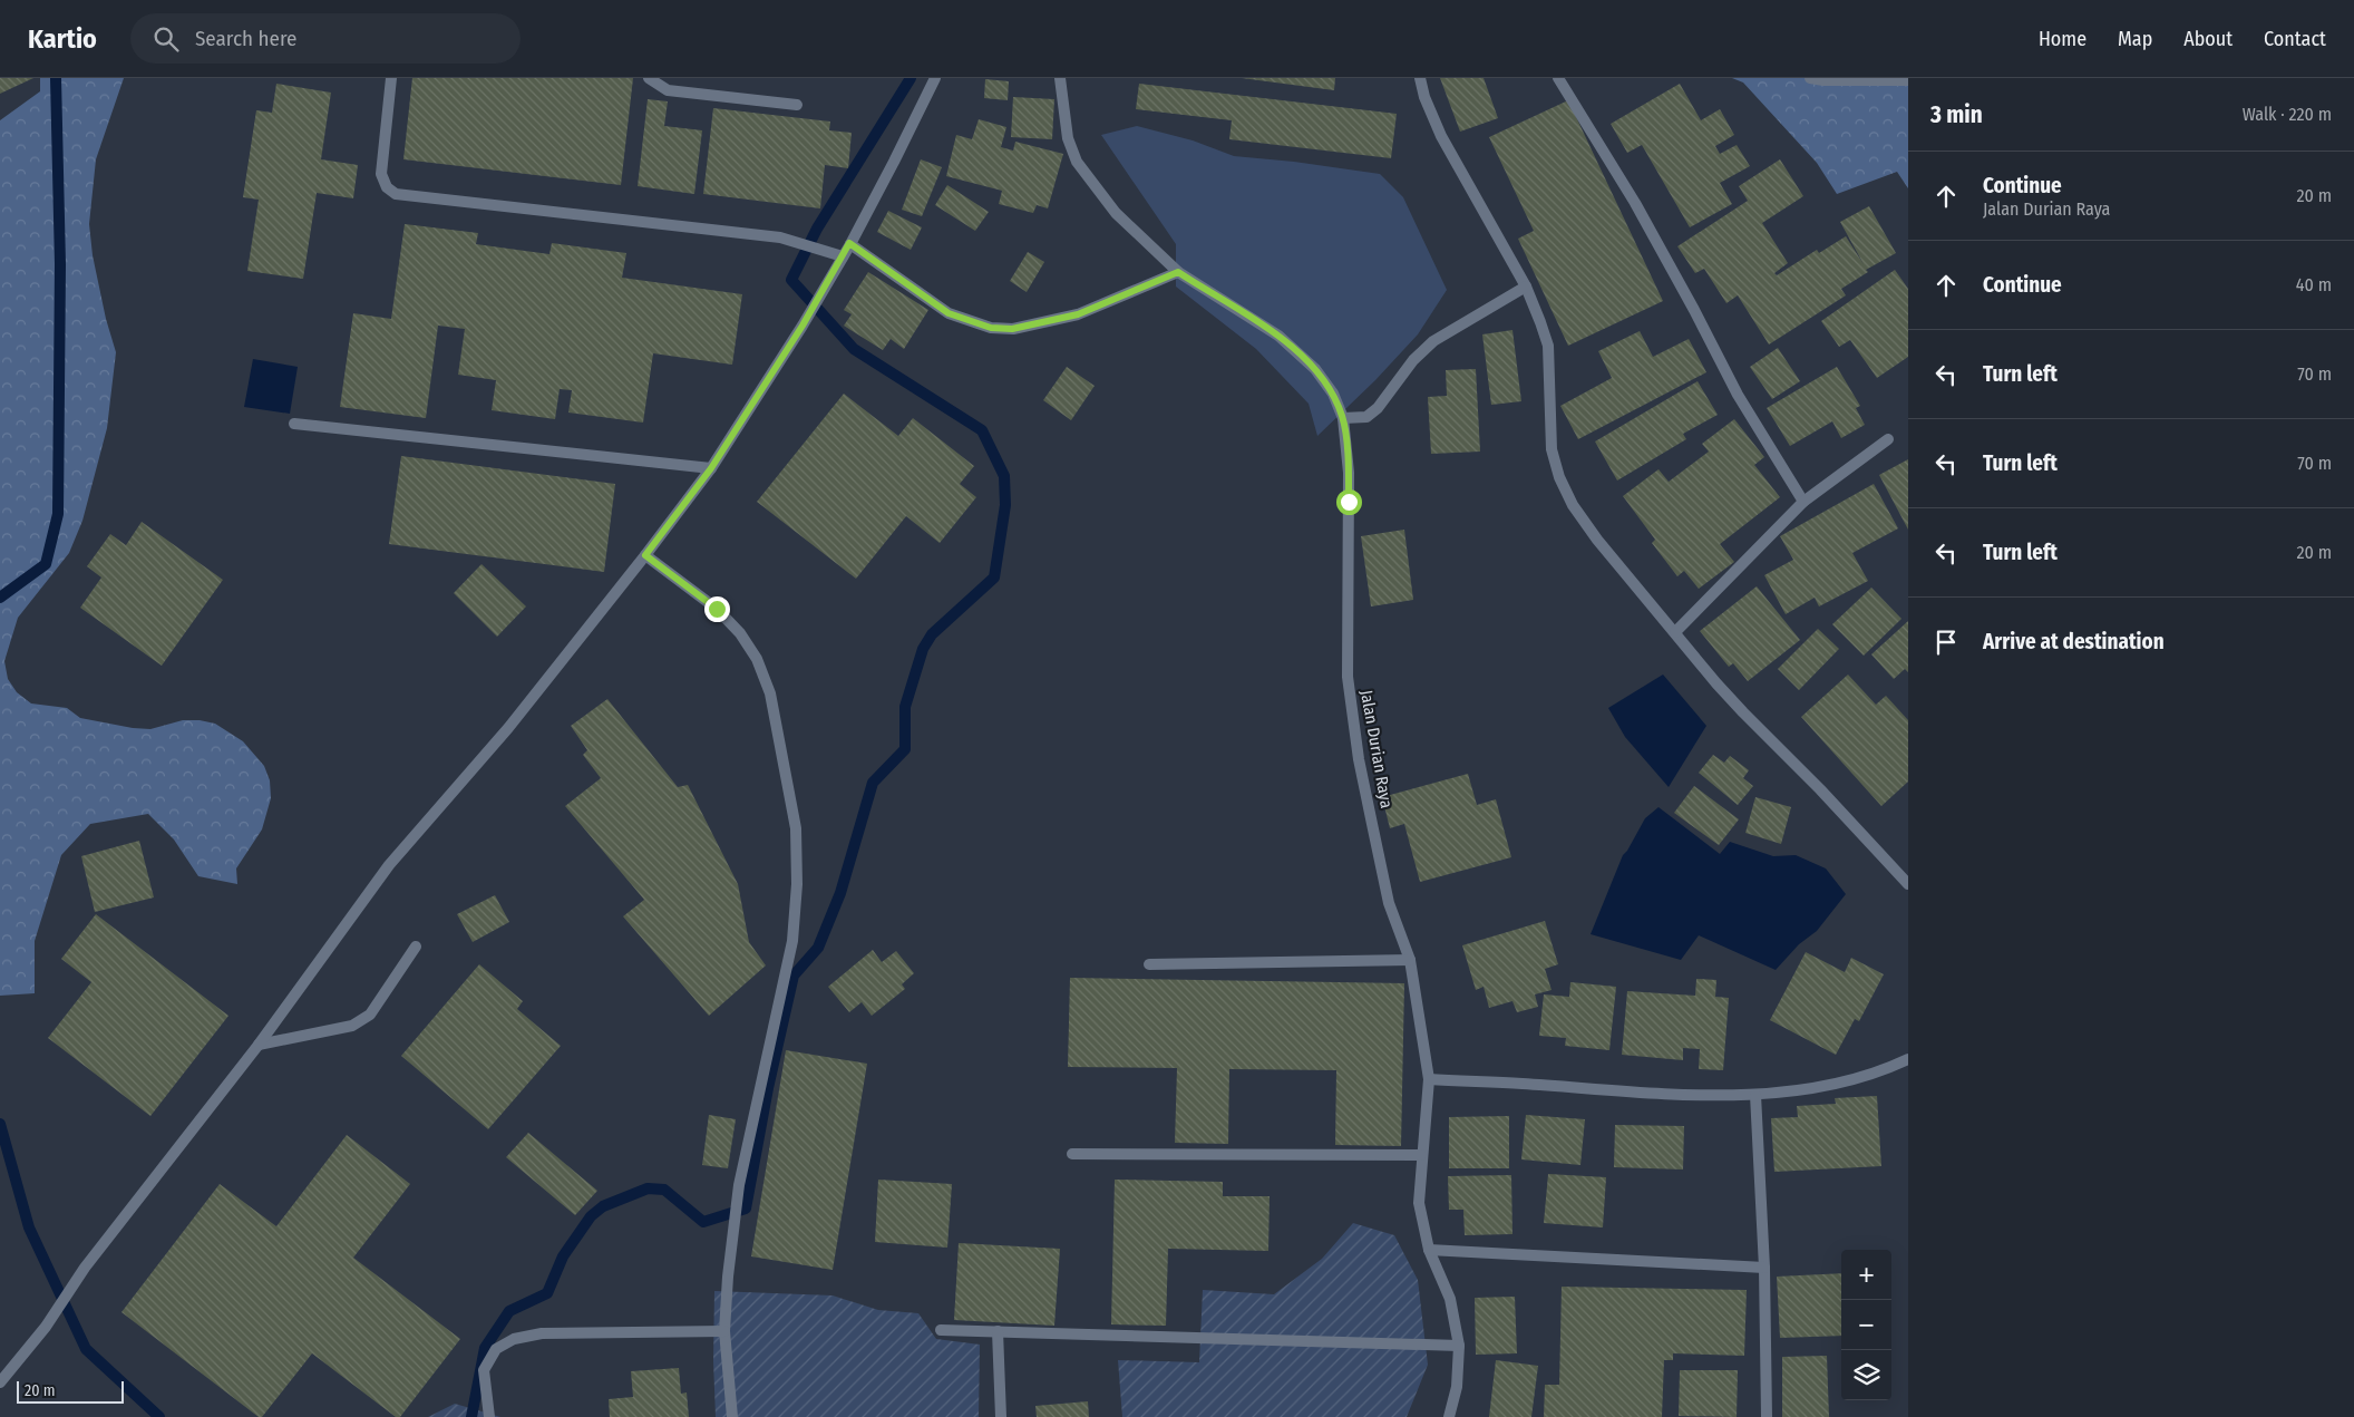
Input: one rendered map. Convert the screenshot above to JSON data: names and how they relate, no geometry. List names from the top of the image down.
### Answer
{
  "streets": {
    "street": ["Jalan Durian Raya"]
  },
  "scale_bar": "20 m",
  "page": {
    "header": "Kartio",
    "search": "Search here",
    "nav": [
      "Home",
      "Map",
      "About",
      "Contact"
    ],
    "heading": ["3 min", "Walk · 220 m"],
    "list": [
      ["Continue", "Jalan Durian Raya", "20 m"],
      ["Continue", "40 m"],
      ["Turn left", "70 m"],
      ["Turn left", "70 m"],
      ["Turn left", "20 m"],
      "Arrive at destination"
    ],
    "map_buttons": ["+", "−"],
    "scale": "20 m"
  }
}
